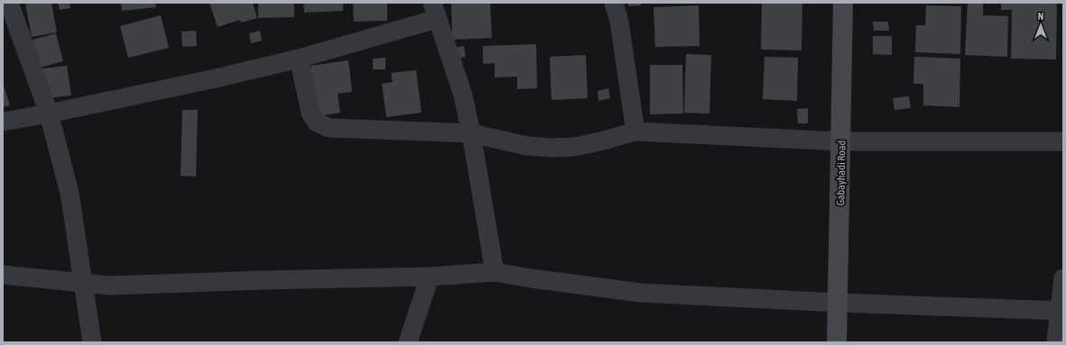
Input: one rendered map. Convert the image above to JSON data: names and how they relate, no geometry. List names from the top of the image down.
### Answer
{
  "streets": {
    "street": ["Gabayhadi Road"]
  },
  "north": "top"
}
